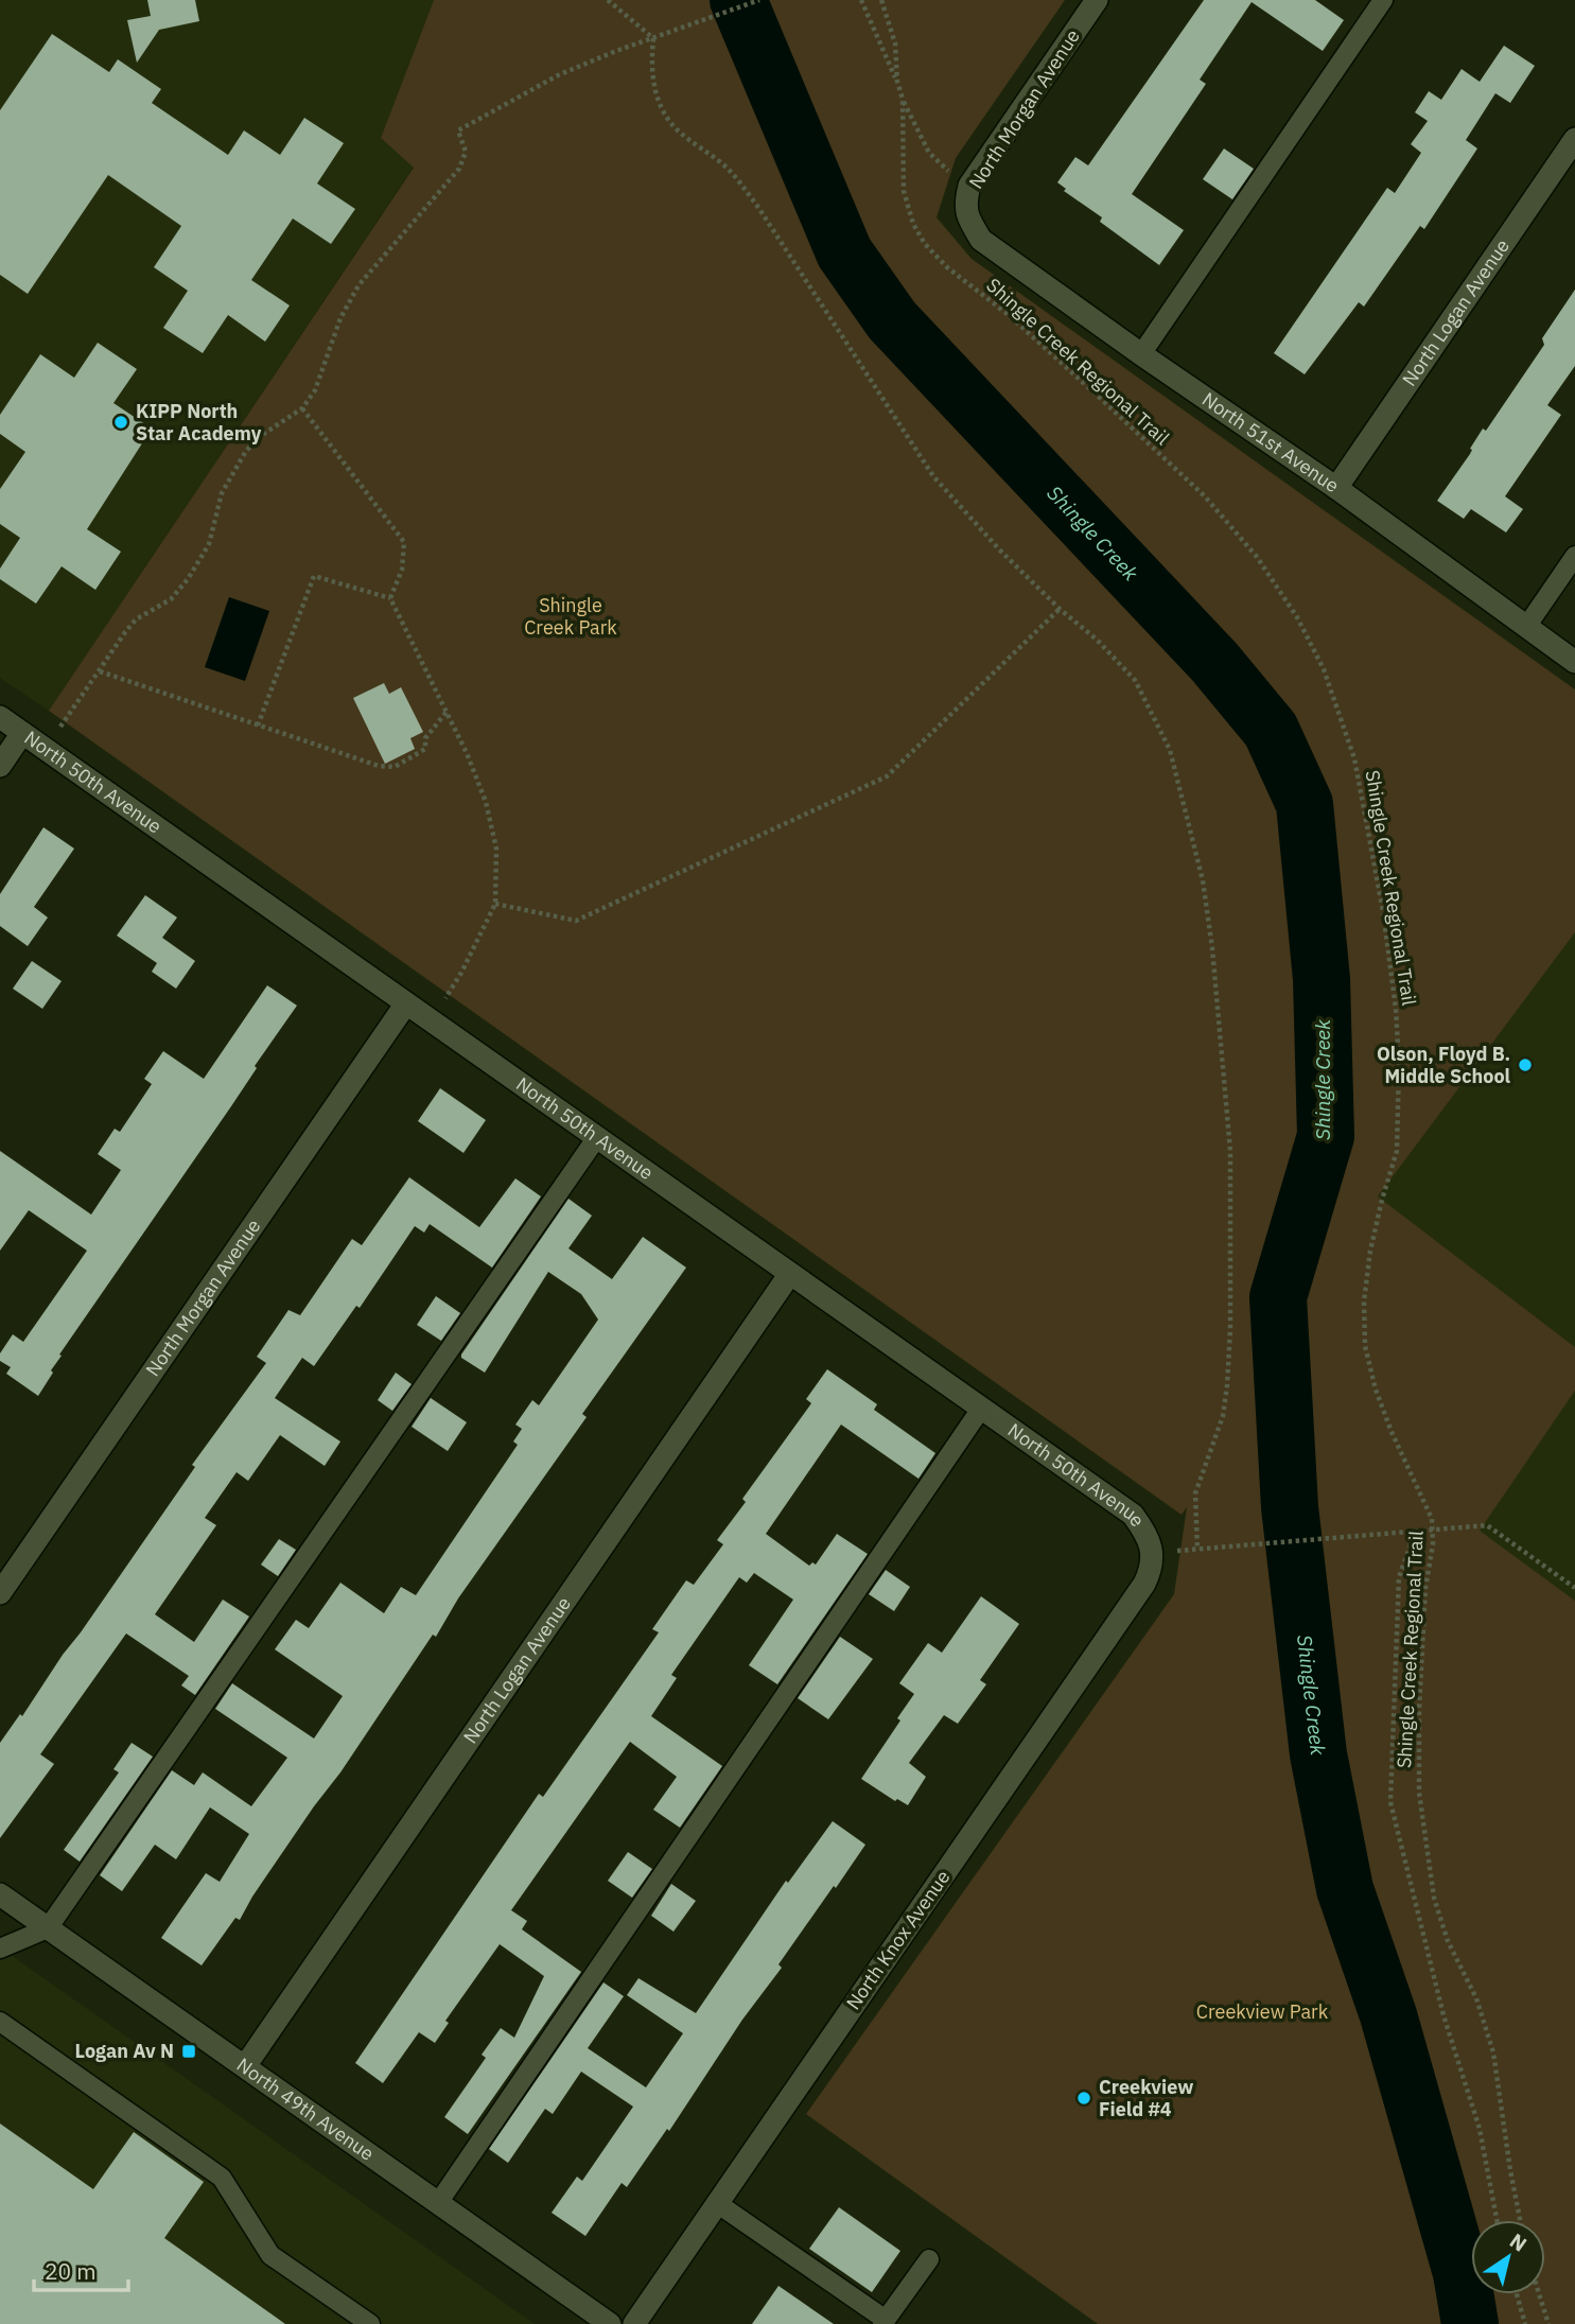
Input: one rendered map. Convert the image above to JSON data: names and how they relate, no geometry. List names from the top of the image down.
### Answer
{
  "streets": {
    "street": [
      "North Morgan Avenue",
      "North Logan Avenue",
      "North 51st Avenue",
      "North 50th Avenue",
      "North Knox Avenue",
      "North 49th Avenue"
    ],
    "path": ["Shingle Creek Regional Trail"]
  },
  "crossings": [
    ["North Morgan Avenue", "North 51st Avenue"],
    ["North Morgan Avenue", "North 50th Avenue"],
    ["North Logan Avenue", "North 51st Avenue"],
    ["North Logan Avenue", "North 50th Avenue"],
    ["North Logan Avenue", "North 49th Avenue"],
    ["North 50th Avenue", "North Knox Avenue"]
  ],
  "water": ["Shingle Creek"],
  "parks": ["Shingle Creek Park", "Creekview Park"],
  "places": {
    "other": ["KIPP North Star Academy", "Olson, Floyd B. Middle School", "Creekview Field #4"],
    "transit": ["Logan Av N"]
  },
  "scale_bar": "20 m",
  "north": "top right"
}
